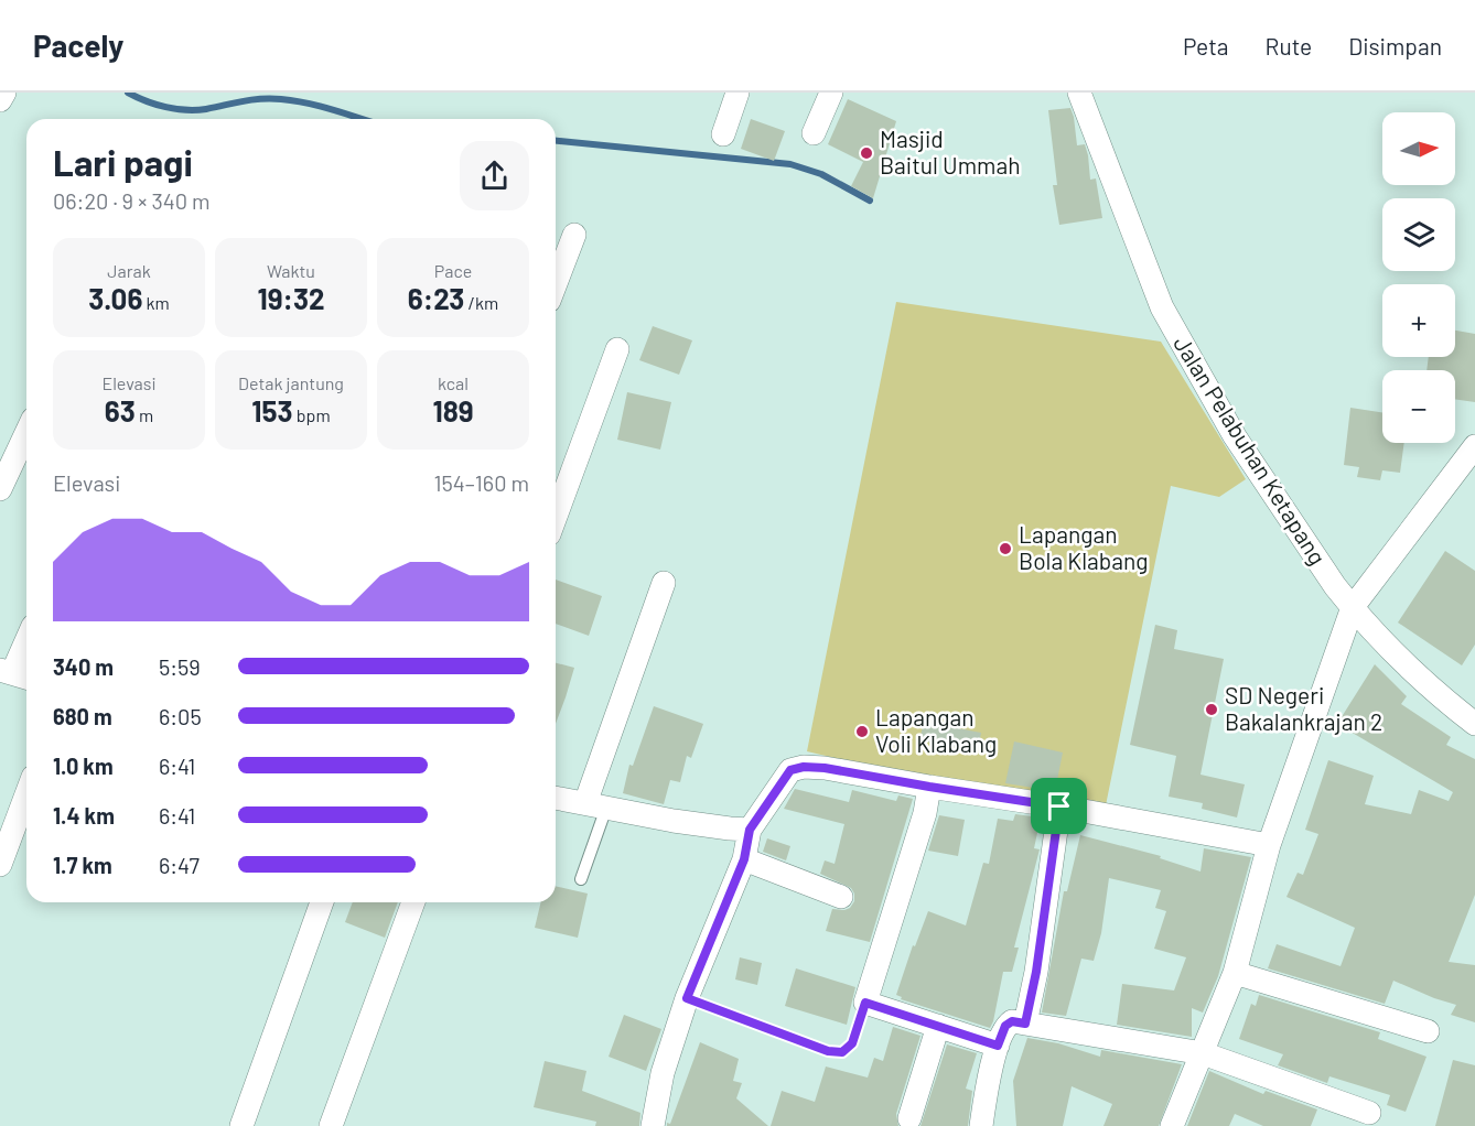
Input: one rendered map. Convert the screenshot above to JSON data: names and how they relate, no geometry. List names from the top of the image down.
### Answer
{
  "streets": {
    "street": ["Jalan Pelabuhan Ketapang"]
  },
  "places": [
    "Masjid Baitul Ummah",
    "Lapangan Bola Klabang",
    "SD Negeri Bakalankrajan 2",
    "Lapangan Voli Klabang"
  ],
  "north": "right",
  "page": {
    "header": "Pacely",
    "nav": ["Peta", "Rute", "Disimpan"],
    "map_buttons": ["+", "−"],
    "heading": ["Lari pagi", "06:20 · 9 × 340 m"],
    "stats": [
      ["Jarak", "3.06 km"],
      ["Waktu", "19:32"],
      ["Pace", "6:23 /km"],
      ["Elevasi", "63 m"],
      ["Detak jantung", "153 bpm"],
      ["kcal", "189"]
    ],
    "chart": ["Elevasi", "154–160 m"],
    "list": [
      {
        "name": "340 m",
        "note": "5:59"
      },
      {
        "name": "680 m",
        "note": "6:05"
      },
      {
        "name": "1.0 km",
        "note": "6:41"
      },
      {
        "name": "1.4 km",
        "note": "6:41"
      },
      {
        "name": "1.7 km",
        "note": "6:47"
      }
    ]
  }
}
